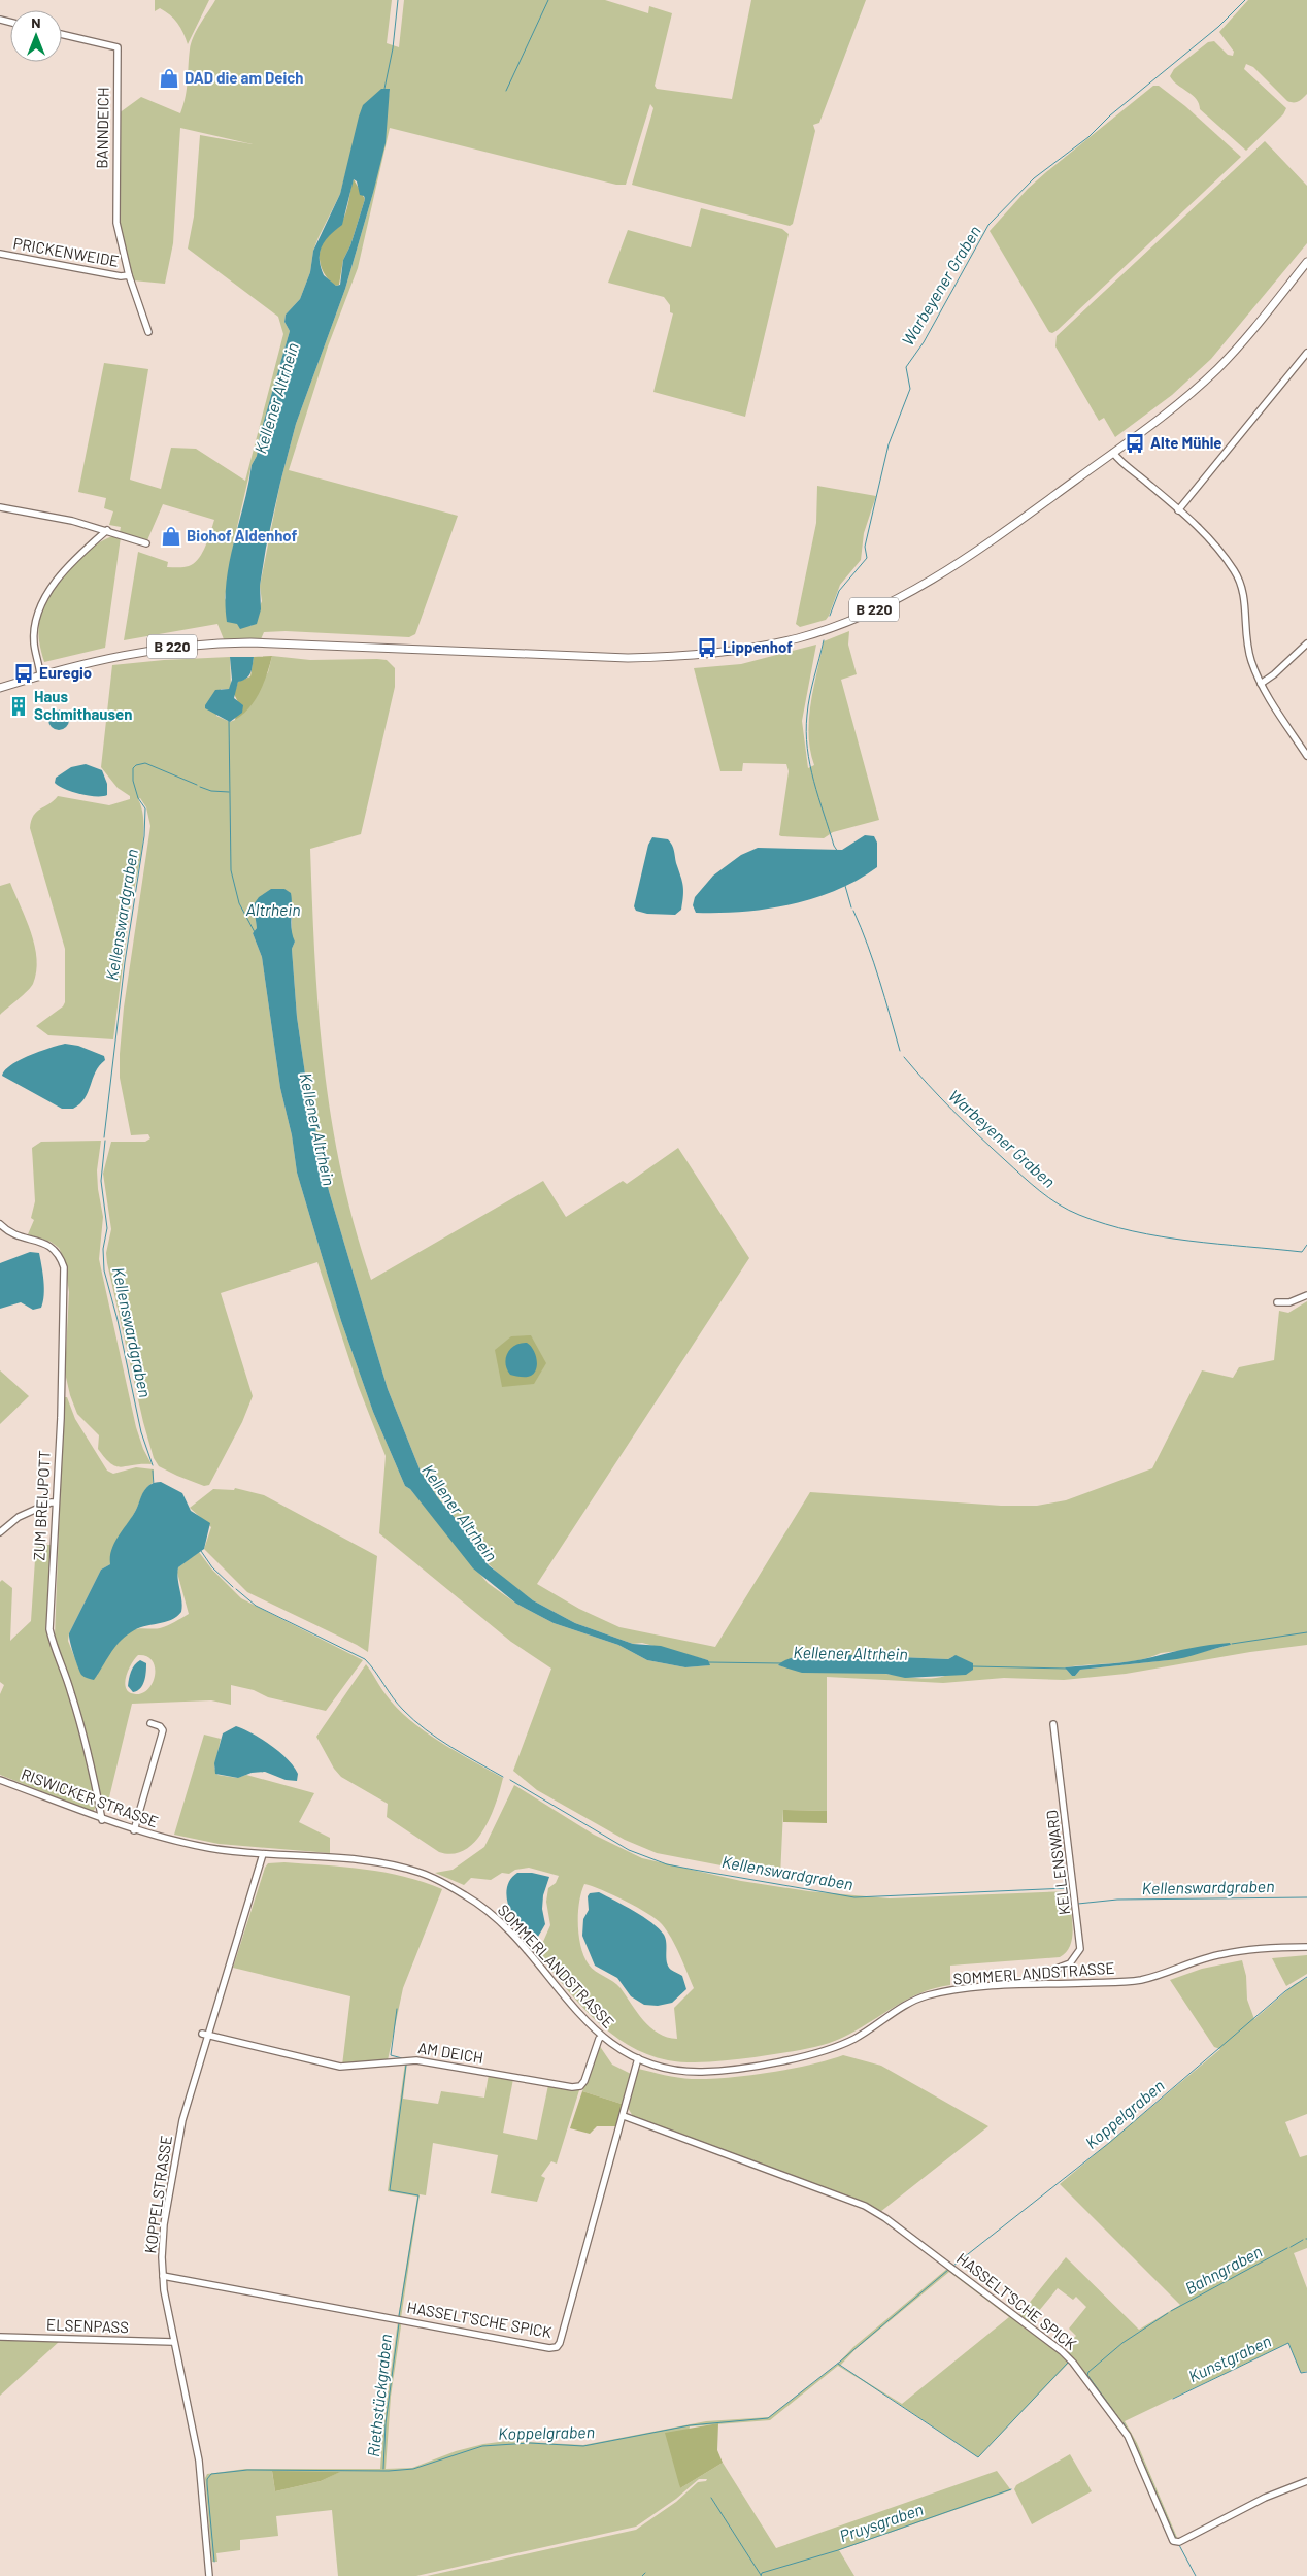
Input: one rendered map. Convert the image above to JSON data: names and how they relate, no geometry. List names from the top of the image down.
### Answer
{
  "streets": {
    "main road": ["B 220"],
    "street": [
      "BANNDEICH",
      "PRICKENWEIDE",
      "ZUM BREIJPOTT",
      "RISWICKER STRASSE",
      "KELLENSWARD",
      "SOMMERLANDSTRASSE",
      "AM DEICH",
      "KOPPELSTRASSE",
      "HASSELT'SCHE SPICK",
      "ELSENPASS"
    ]
  },
  "crossings": [
    ["BANNDEICH", "PRICKENWEIDE"],
    ["ZUM BREIJPOTT", "RISWICKER STRASSE"],
    ["RISWICKER STRASSE", "SOMMERLANDSTRASSE"],
    ["RISWICKER STRASSE", "KOPPELSTRASSE"],
    ["KELLENSWARD", "SOMMERLANDSTRASSE"],
    ["SOMMERLANDSTRASSE", "AM DEICH"],
    ["SOMMERLANDSTRASSE", "KOPPELSTRASSE"],
    ["SOMMERLANDSTRASSE", "HASSELT'SCHE SPICK"],
    ["AM DEICH", "KOPPELSTRASSE"],
    ["KOPPELSTRASSE", "HASSELT'SCHE SPICK"],
    ["KOPPELSTRASSE", "ELSENPASS"]
  ],
  "water": [
    "Warbeyener Graben",
    "Kellener Altrhein",
    "Altrhein",
    "Kellenswardgraben",
    "Koppelgraben",
    "Bahngraben",
    "Kunstgraben",
    "Riethstückgraben",
    "Pruysgraben"
  ],
  "places": {
    "shop": ["DAD die am Deich", "Biohof Aldenhof"],
    "bus stop": ["Alte Mühle", "Lippenhof", "Euregio"],
    "building": ["Haus Schmithausen"]
  },
  "north": "top"
}
